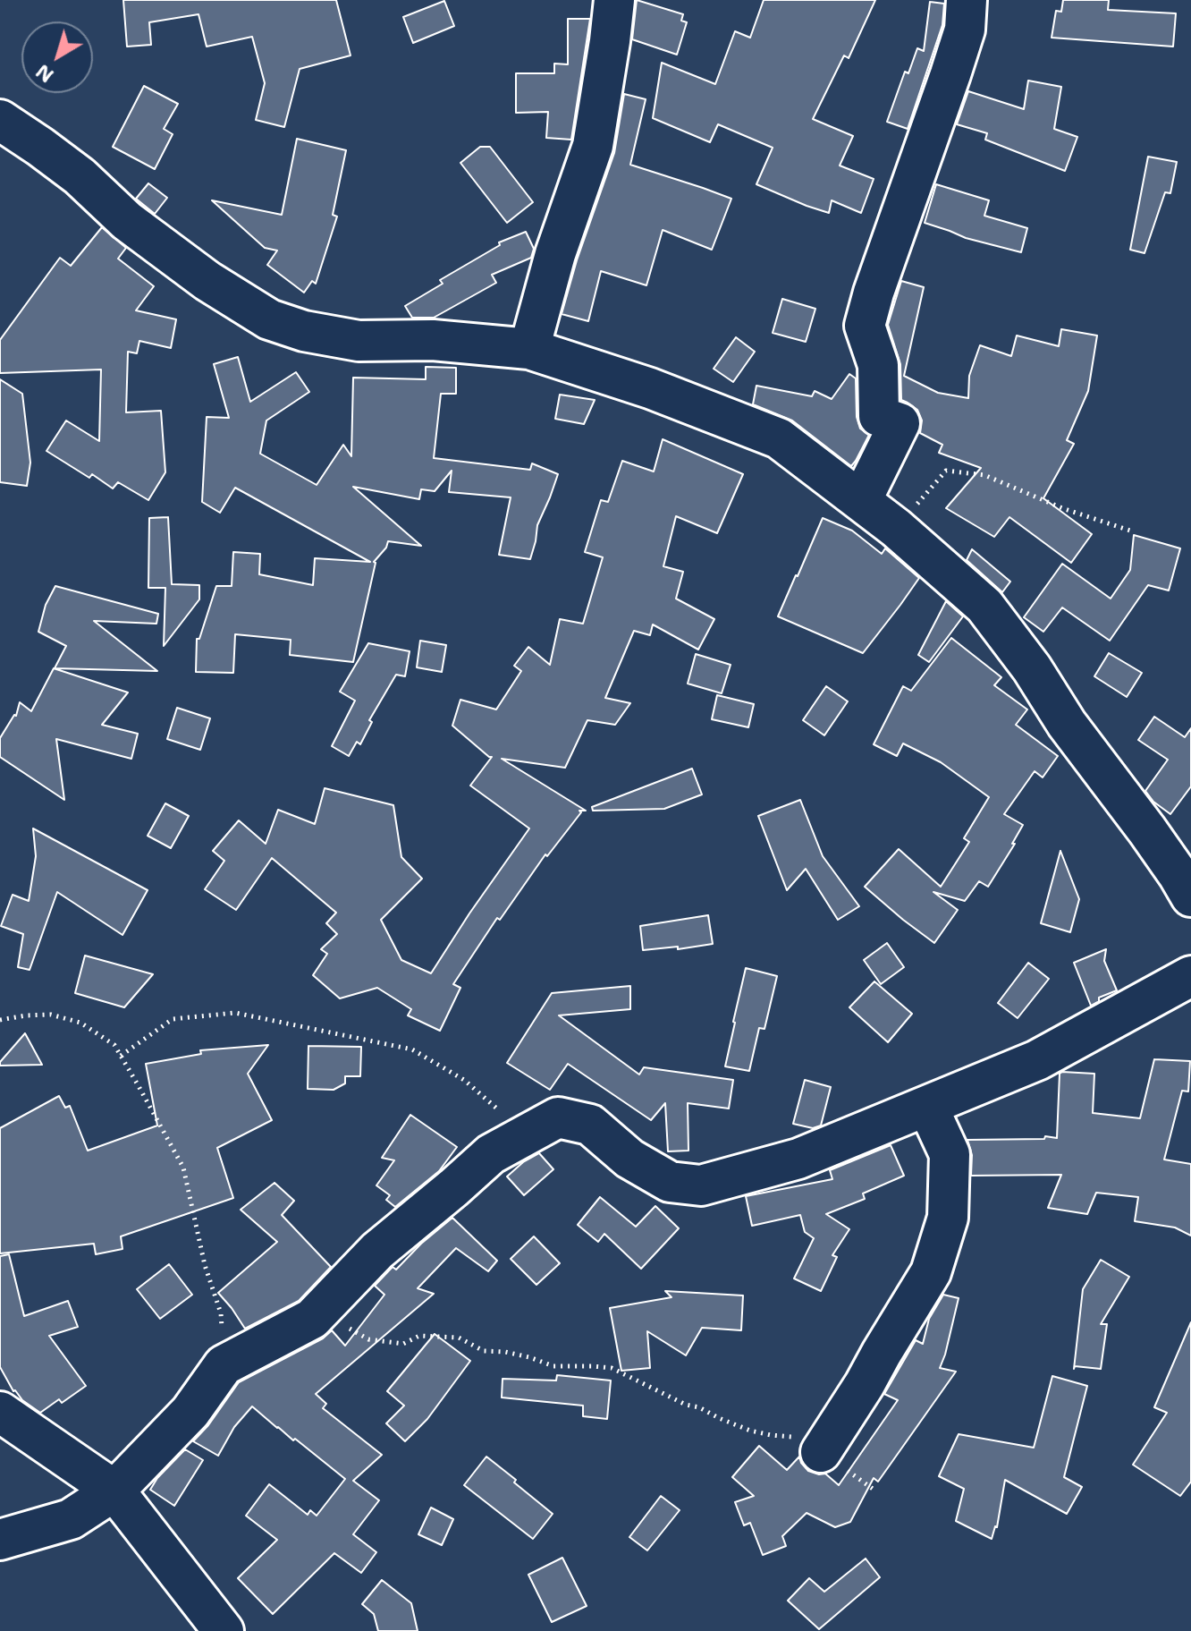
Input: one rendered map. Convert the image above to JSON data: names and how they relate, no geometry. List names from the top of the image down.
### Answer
{
  "north": "bottom left"
}
